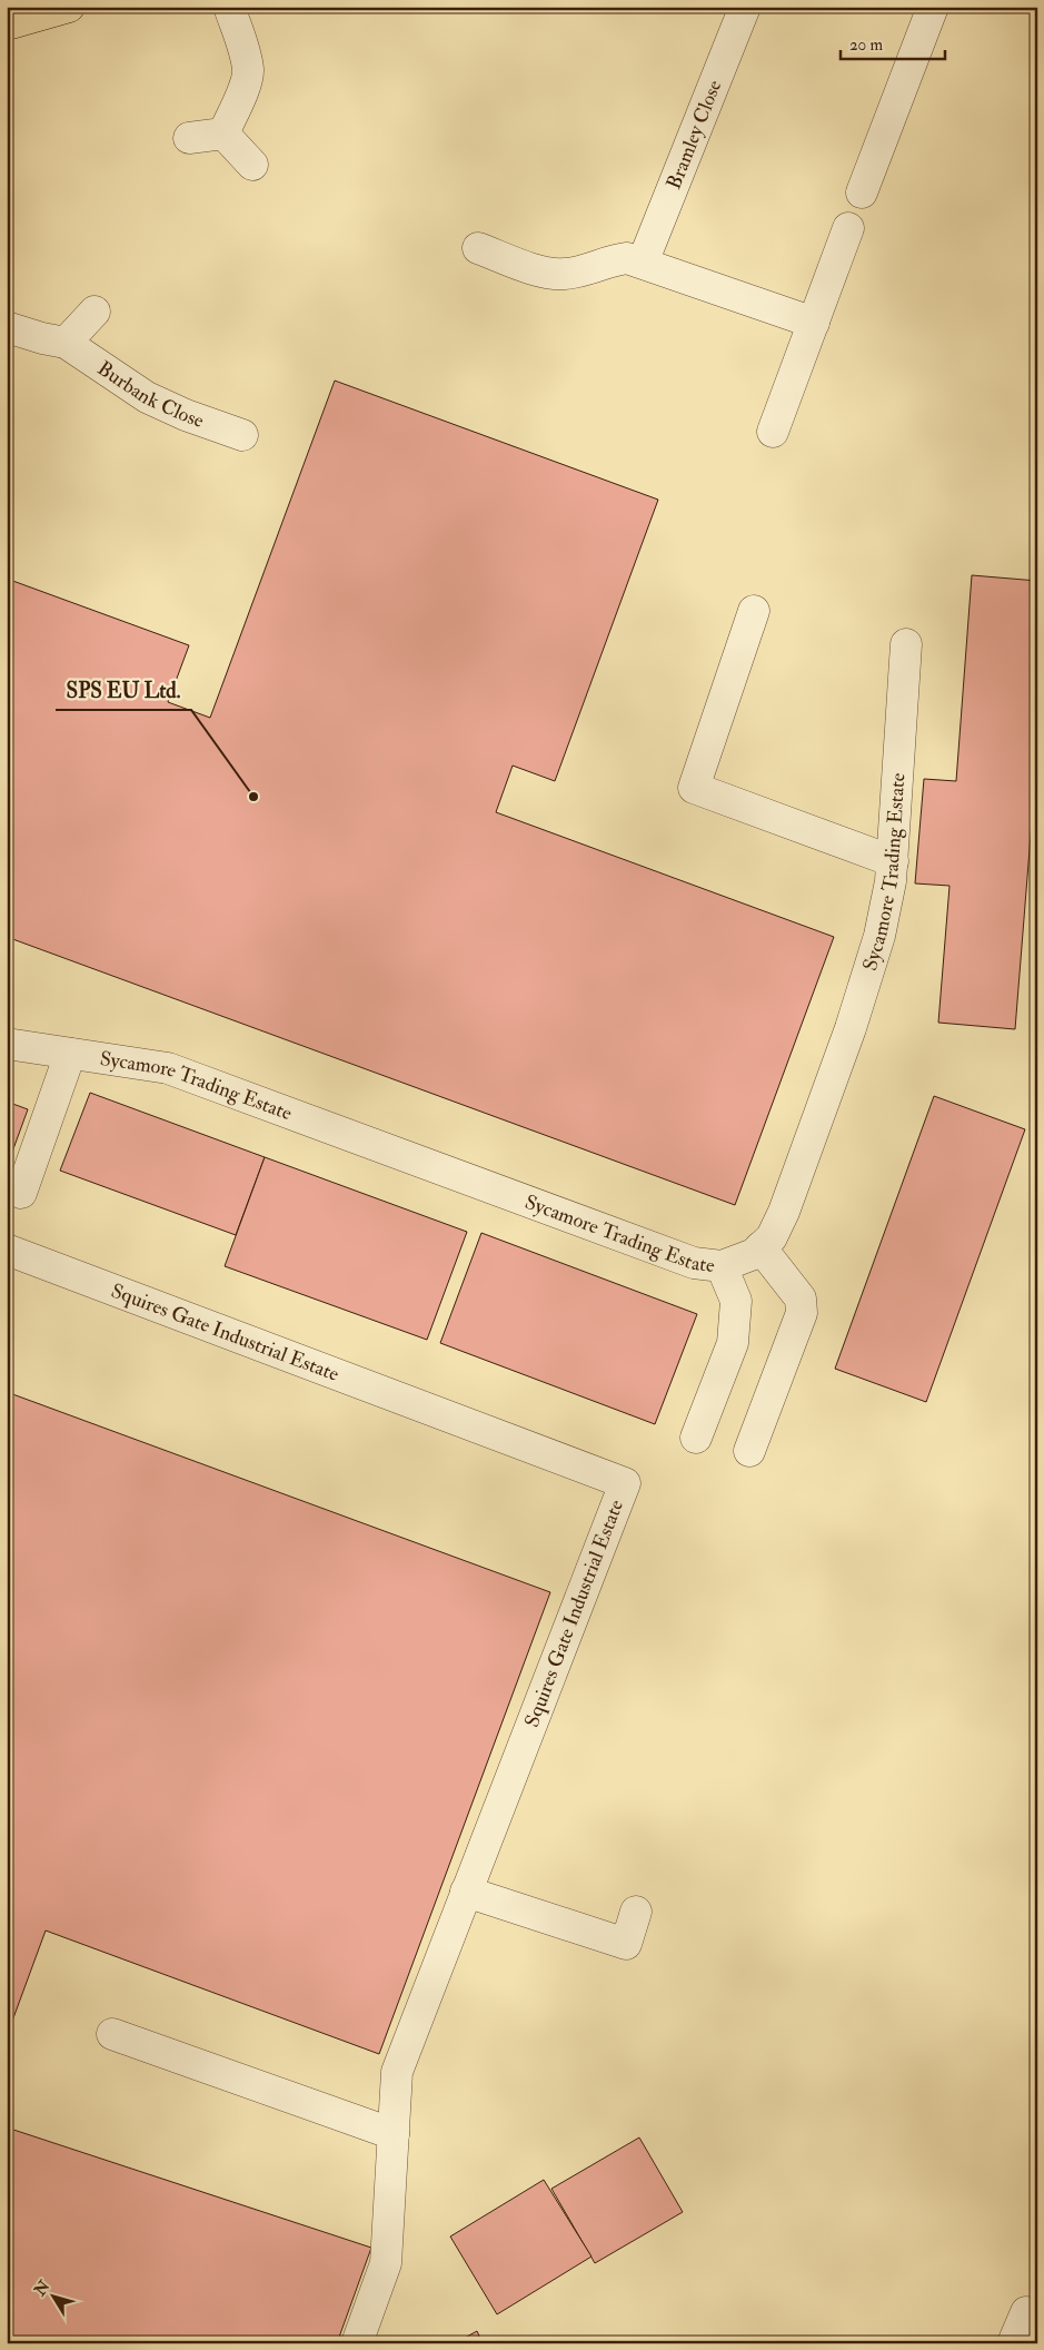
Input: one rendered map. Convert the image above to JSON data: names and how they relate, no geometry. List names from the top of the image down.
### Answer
{
  "streets": {
    "street": [
      "Bramley Close",
      "Burbank Close",
      "Sycamore Trading Estate",
      "Squires Gate Industrial Estate"
    ]
  },
  "places": ["SPS EU Ltd."],
  "scale_bar": "20 m",
  "north": "top left"
}
